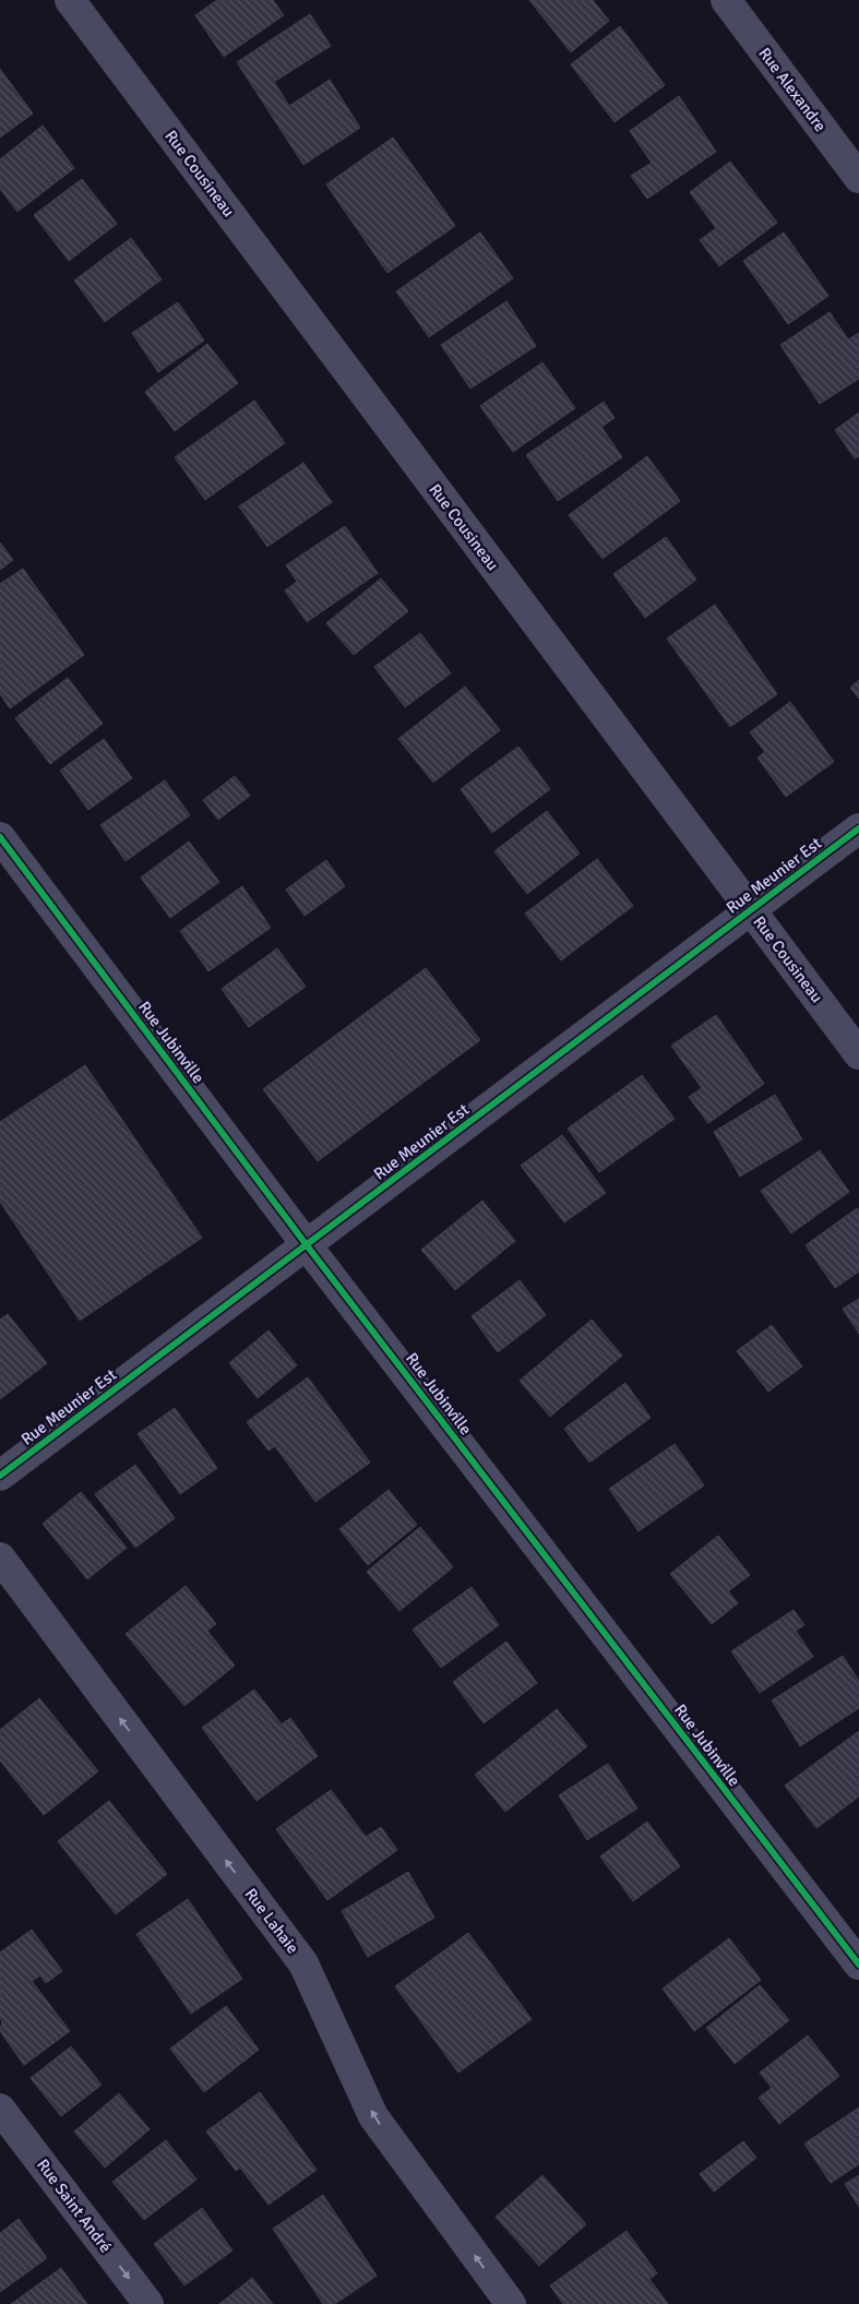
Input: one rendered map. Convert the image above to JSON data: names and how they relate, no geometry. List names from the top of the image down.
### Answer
{
  "streets": {
    "street": [
      "Rue Alexandre",
      "Rue Cousineau",
      "Rue Meunier Est",
      "Rue Jubinville",
      "Rue Lahaie",
      "Rue Saint André"
    ]
  },
  "crossings": [
    ["Rue Cousineau", "Rue Meunier Est"],
    ["Rue Meunier Est", "Rue Jubinville"]
  ],
  "one_way": ["Rue Lahaie", "Rue Saint André"]
}
